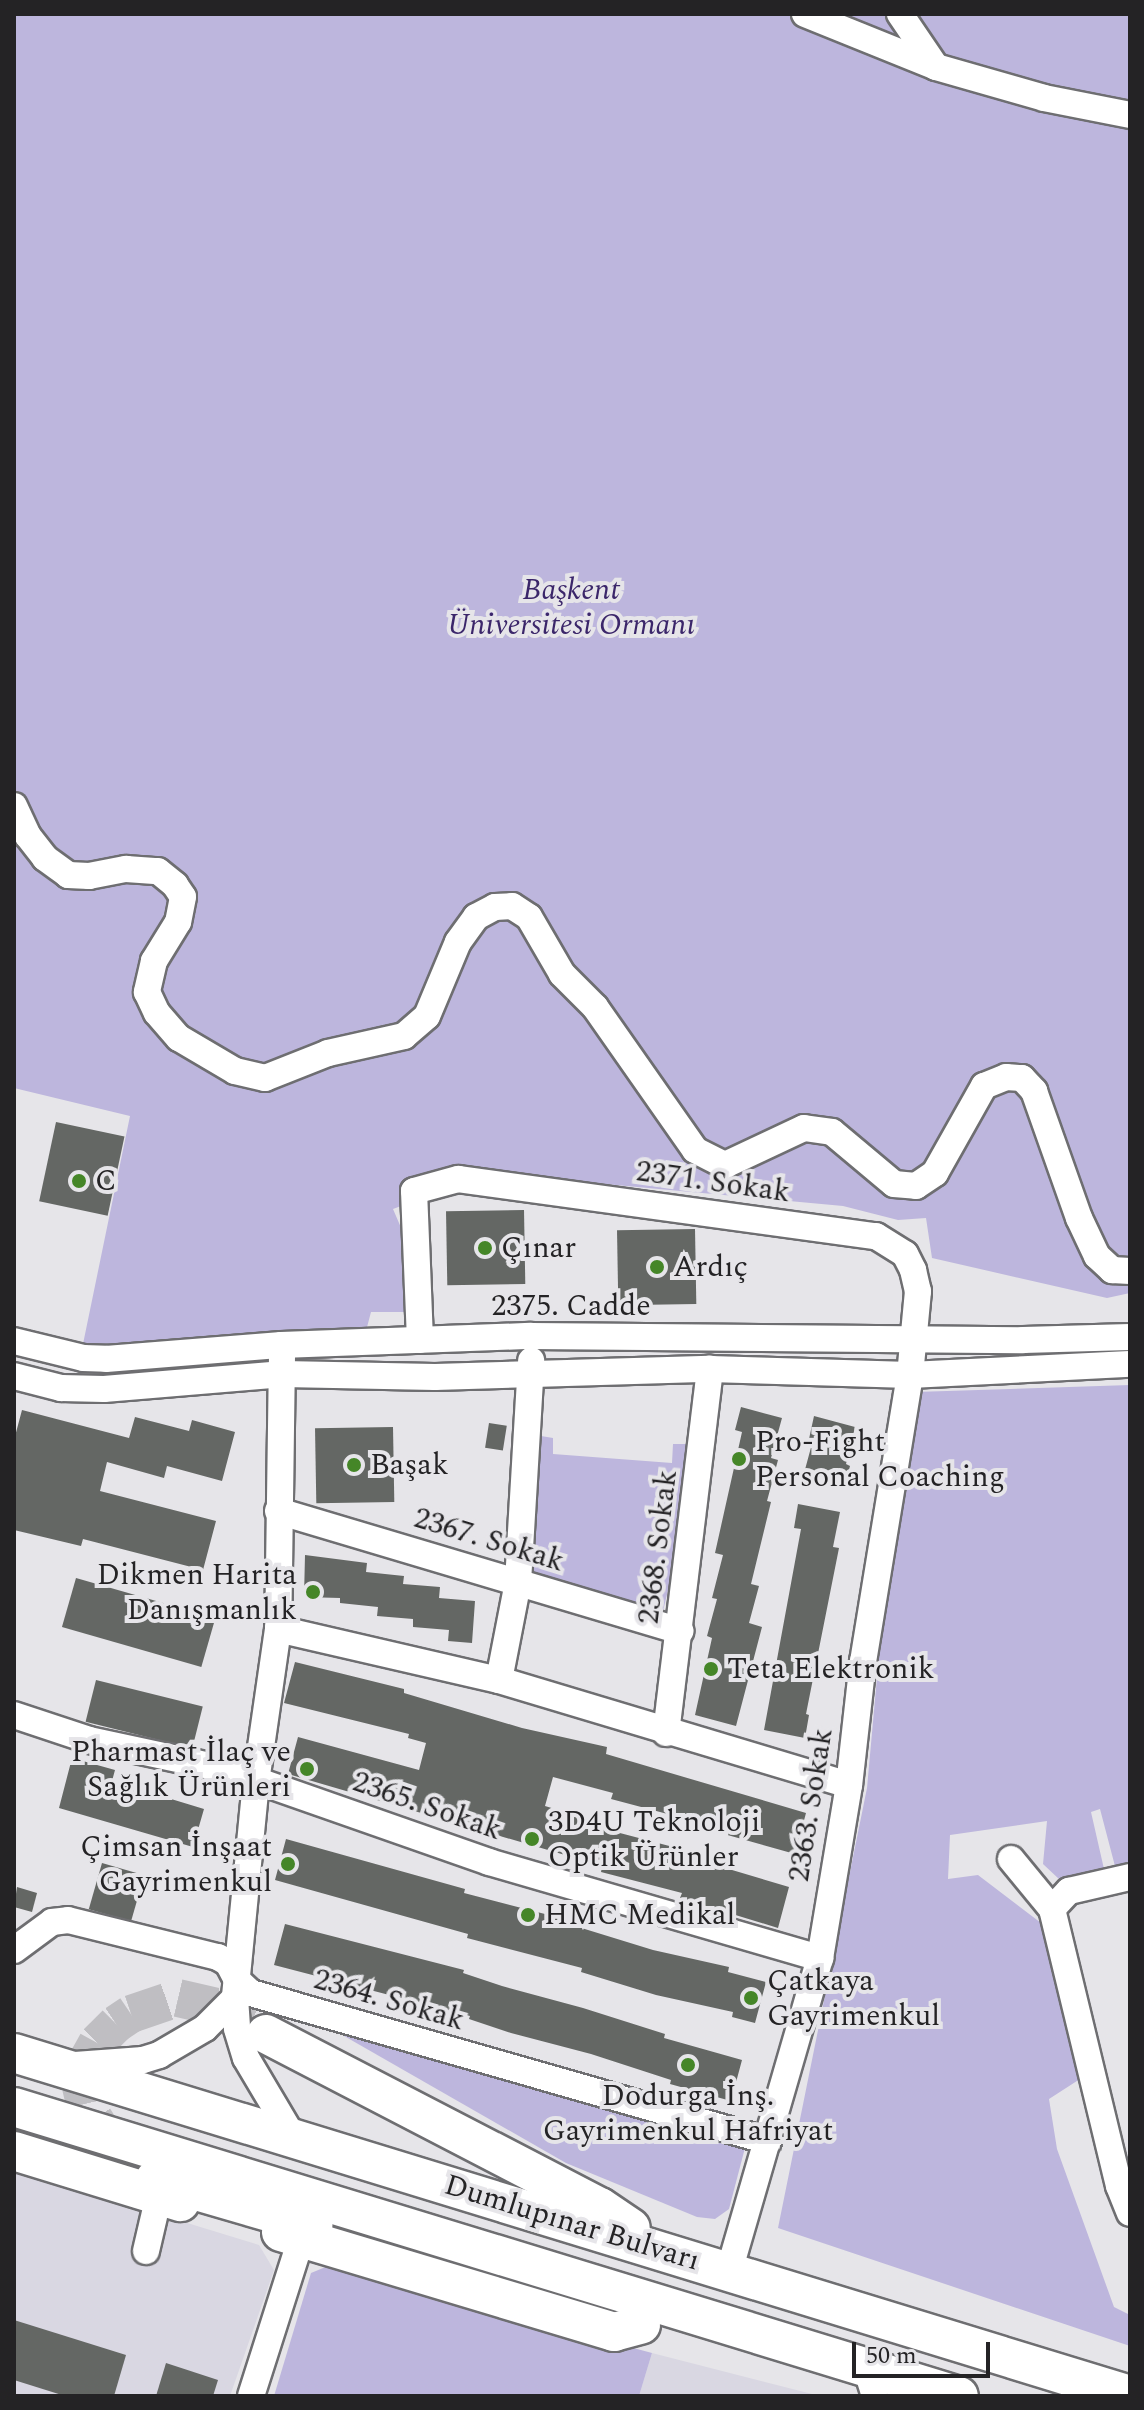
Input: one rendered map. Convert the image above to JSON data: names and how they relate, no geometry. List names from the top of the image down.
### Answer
{
  "streets": {
    "highway": ["Dumlupınar Bulvarı"],
    "street": [
      "2371. Sokak",
      "2375. Cadde",
      "2367. Sokak",
      "2368. Sokak",
      "2363. Sokak",
      "2365. Sokak",
      "2364. Sokak"
    ]
  },
  "crossings": [
    ["2371. Sokak", "2375. Cadde"],
    ["2371. Sokak", "2363. Sokak"],
    ["2375. Cadde", "2363. Sokak"],
    ["2367. Sokak", "2368. Sokak"],
    ["2363. Sokak", "2365. Sokak"],
    ["2363. Sokak", "2364. Sokak"],
    ["2363. Sokak", "Dumlupınar Bulvarı"]
  ],
  "parks": ["Başkent Üniversitesi Ormanı"],
  "places": [
    "C",
    "Çınar",
    "Ardıç",
    "Pro-Fight Personal Coaching",
    "Başak",
    "Dikmen Harita Danışmanlık",
    "Teta Elektronik",
    "Pharmast İlaç ve Sağlık Ürünleri",
    "3D4U Teknoloji Optik Ürünler",
    "Çimsan İnşaat Gayrimenkul",
    "HMC Medikal",
    "Çatkaya Gayrimenkul",
    "Dodurga İnş. Gayrimenkul Hafriyat"
  ],
  "scale_bar": "50 m"
}
